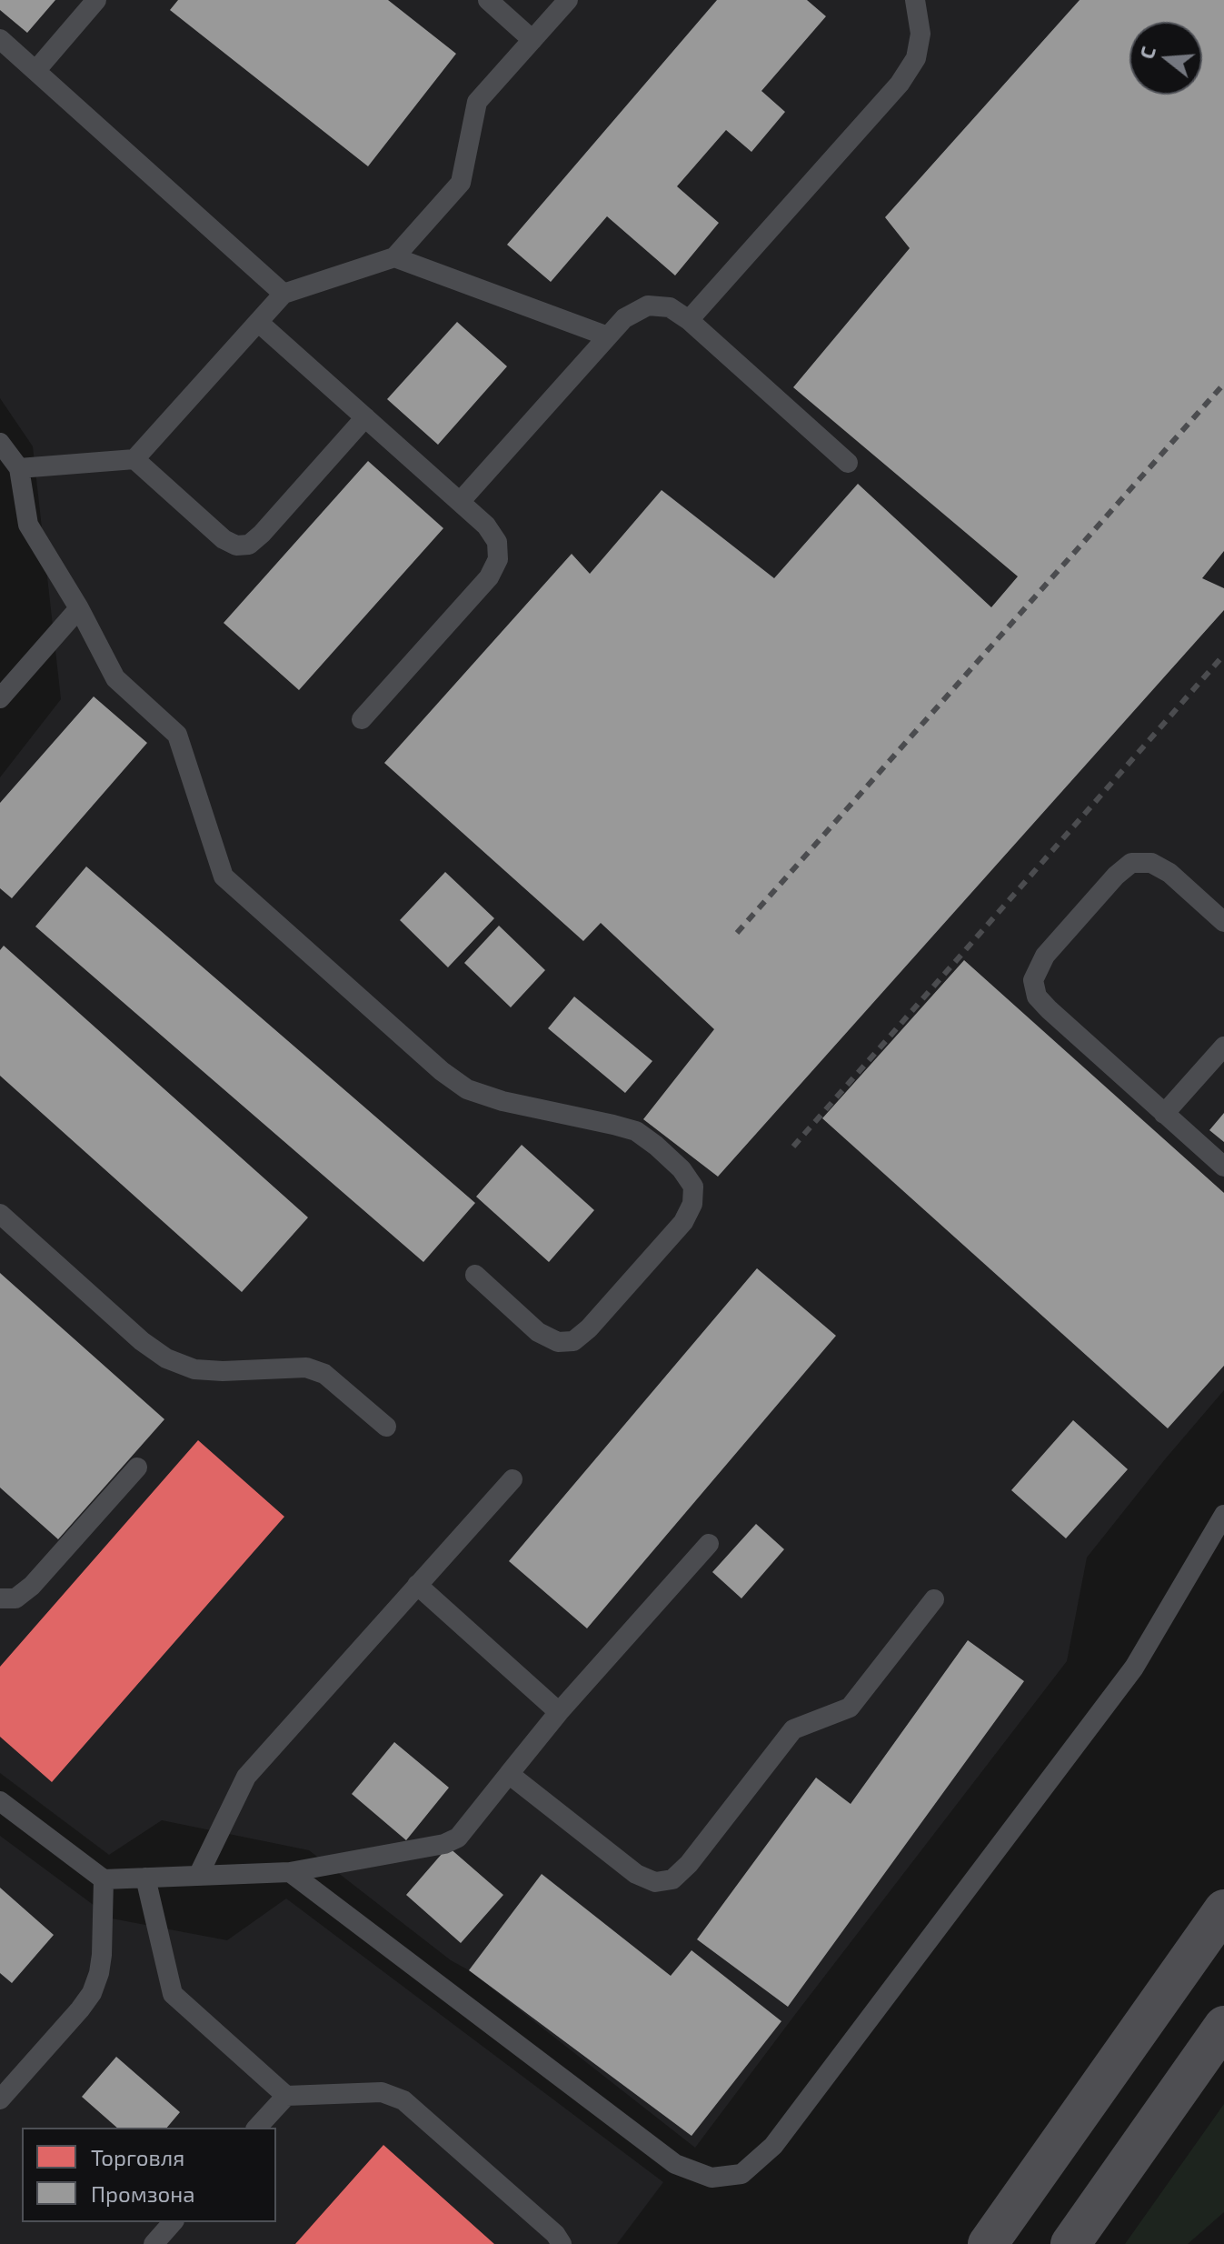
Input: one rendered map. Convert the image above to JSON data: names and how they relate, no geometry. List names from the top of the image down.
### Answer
{
  "legend": ["Торговля", "Промзона"],
  "north": "left"
}
